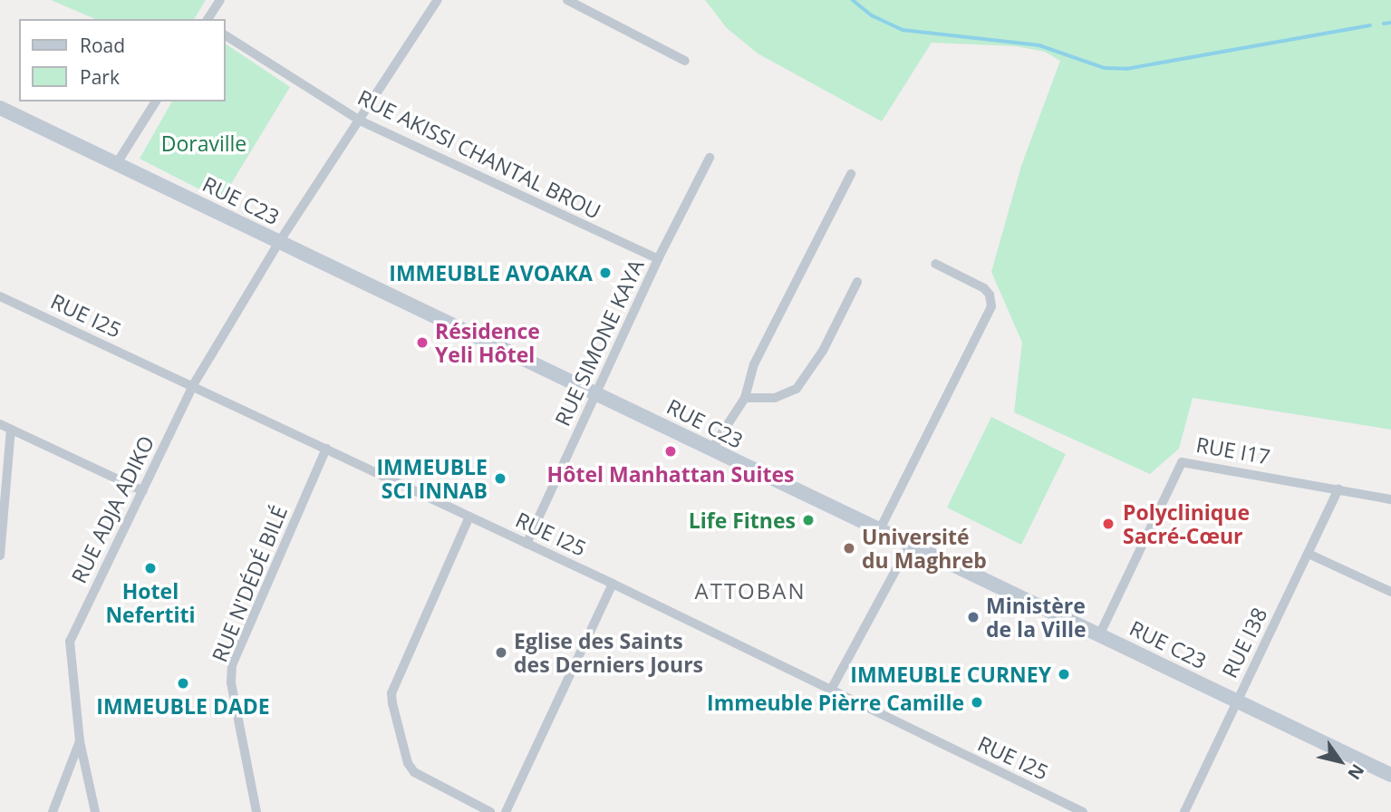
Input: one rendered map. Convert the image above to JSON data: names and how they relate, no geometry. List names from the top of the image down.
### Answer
{
  "streets": {
    "street": [
      "RUE AKISSI CHANTAL BROU",
      "RUE C23",
      "RUE I25",
      "RUE SIMONE KAYA",
      "RUE I17",
      "RUE ADJA ADIKO",
      "RUE N'DÉDÉ BILÉ",
      "RUE I38"
    ]
  },
  "crossings": [
    ["RUE AKISSI CHANTAL BROU", "RUE SIMONE KAYA"],
    ["RUE AKISSI CHANTAL BROU", "RUE ADJA ADIKO"],
    ["RUE C23", "RUE SIMONE KAYA"],
    ["RUE C23", "RUE I17"],
    ["RUE C23", "RUE ADJA ADIKO"],
    ["RUE C23", "RUE I38"],
    ["RUE I25", "RUE SIMONE KAYA"],
    ["RUE I25", "RUE ADJA ADIKO"],
    ["RUE I25", "RUE N'DÉDÉ BILÉ"],
    ["RUE I17", "RUE I38"]
  ],
  "districts": ["ATTOBAN"],
  "parks": ["Doraville"],
  "places": [
    "IMMEUBLE AVOAKA",
    "Résidence Yeli Hôtel",
    "Hôtel Manhattan Suites",
    "IMMEUBLE SCI INNAB",
    "Life Fitnes",
    "Polyclinique Sacré-Cœur",
    "Université du Maghreb",
    "Hotel Nefertiti",
    "Ministère de la Ville",
    "Eglise des Saints des Derniers Jours",
    "IMMEUBLE CURNEY",
    "IMMEUBLE DADE",
    "Immeuble Pièrre Camille"
  ],
  "legend": ["Road", "Park"],
  "north": "bottom right"
}
